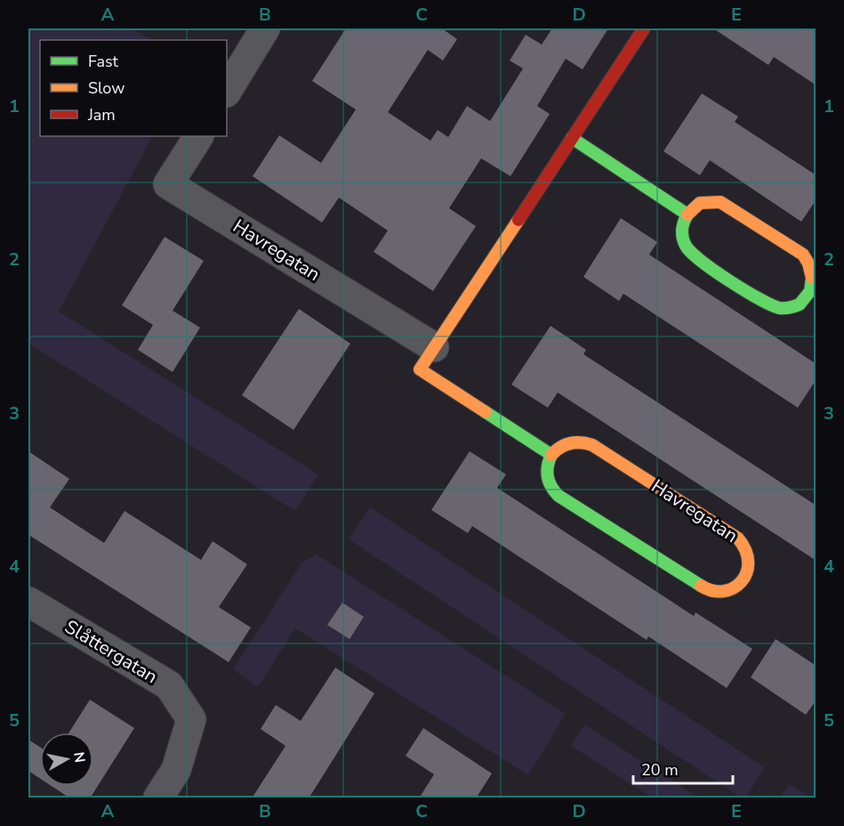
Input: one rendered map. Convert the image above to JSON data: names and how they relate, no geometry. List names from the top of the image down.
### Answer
{
  "streets": {
    "street": ["Havregatan", "Slåttergatan"]
  },
  "legend": ["Fast", "Slow", "Jam"],
  "scale_bar": "20 m",
  "north": "right",
  "grid": {
    "columns": [
      "A",
      "B",
      "C",
      "D",
      "E"
    ],
    "rows": [
      "1",
      "2",
      "3",
      "4",
      "5"
    ]
  }
}
